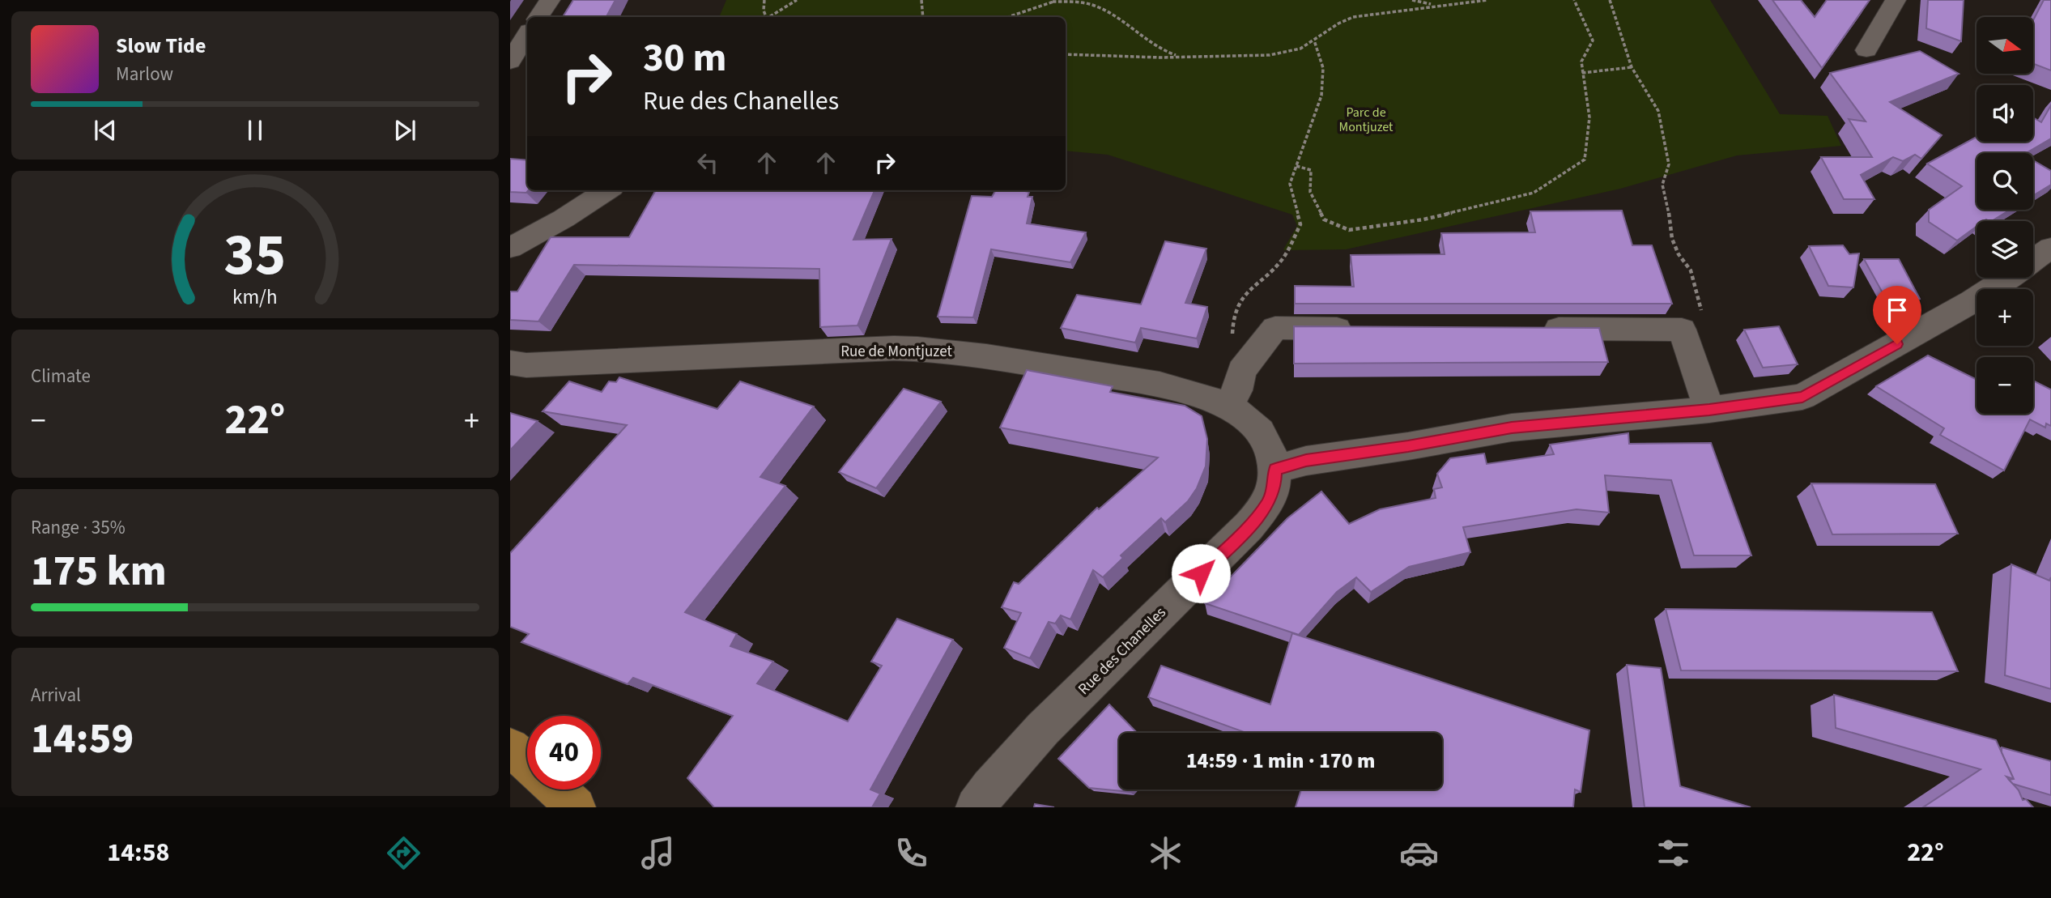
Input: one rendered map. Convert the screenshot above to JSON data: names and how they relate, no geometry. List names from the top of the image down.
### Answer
{
  "streets": {
    "street": ["Rue de Montjuzet", "Rue des Chanelles"]
  },
  "crossings": [
    ["Rue de Montjuzet", "Rue des Chanelles"]
  ],
  "parks": ["Parc de Montjuzet"],
  "north": "right",
  "page": {
    "map_buttons": ["+", "−"],
    "turn": ["30 m", "Rue des Chanelles"],
    "song": ["Slow Tide", "Marlow"],
    "tile": [
      "Climate",
      ["Range · 35%", "175 km"],
      ["Arrival", "14:59"]
    ],
    "heat": ["−", "22°", "+"],
    "limit": "40",
    "trip": "14:59 · 1 min · 170 m",
    "tabs": ["14:58", "22°"],
    "gauge": ["35", "km/h"]
  }
}
